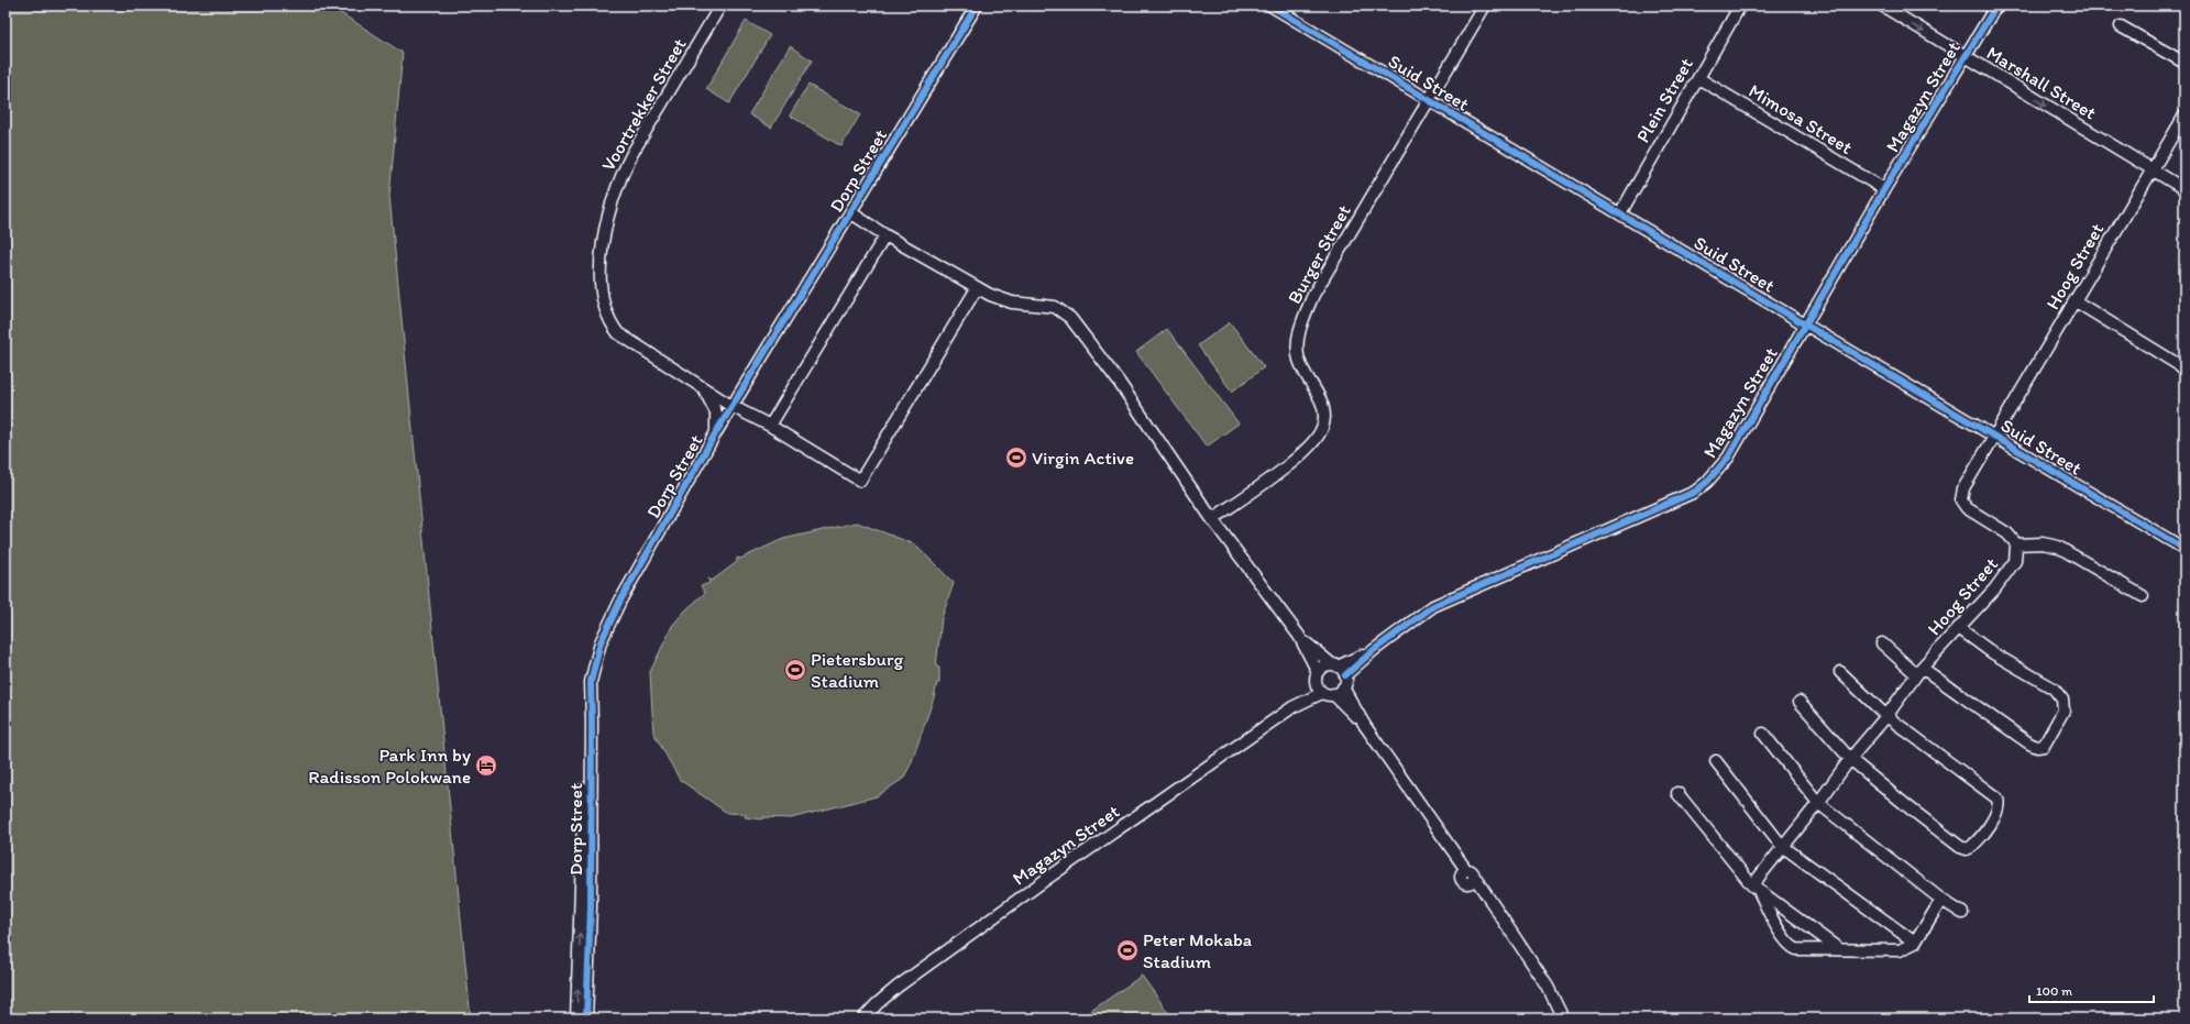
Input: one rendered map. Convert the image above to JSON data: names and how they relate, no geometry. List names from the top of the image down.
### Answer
{
  "streets": {
    "street": [
      "Suid Street",
      "Marshall Street",
      "Magazyn Street",
      "Plein Street",
      "Voortrekker Street",
      "Mimosa Street",
      "Dorp Street",
      "Burger Street",
      "Hoog Street"
    ]
  },
  "crossings": [
    ["Suid Street", "Magazyn Street"],
    ["Suid Street", "Plein Street"],
    ["Suid Street", "Burger Street"],
    ["Suid Street", "Hoog Street"],
    ["Marshall Street", "Magazyn Street"],
    ["Marshall Street", "Hoog Street"],
    ["Magazyn Street", "Mimosa Street"],
    ["Plein Street", "Mimosa Street"],
    ["Voortrekker Street", "Dorp Street"]
  ],
  "one_way": ["Marshall Street"],
  "places": {
    "sports": ["Virgin Active", "Pietersburg Stadium", "Peter Mokaba Stadium"],
    "hotel": ["Park Inn by Radisson Polokwane"]
  },
  "scale_bar": "100 m"
}
